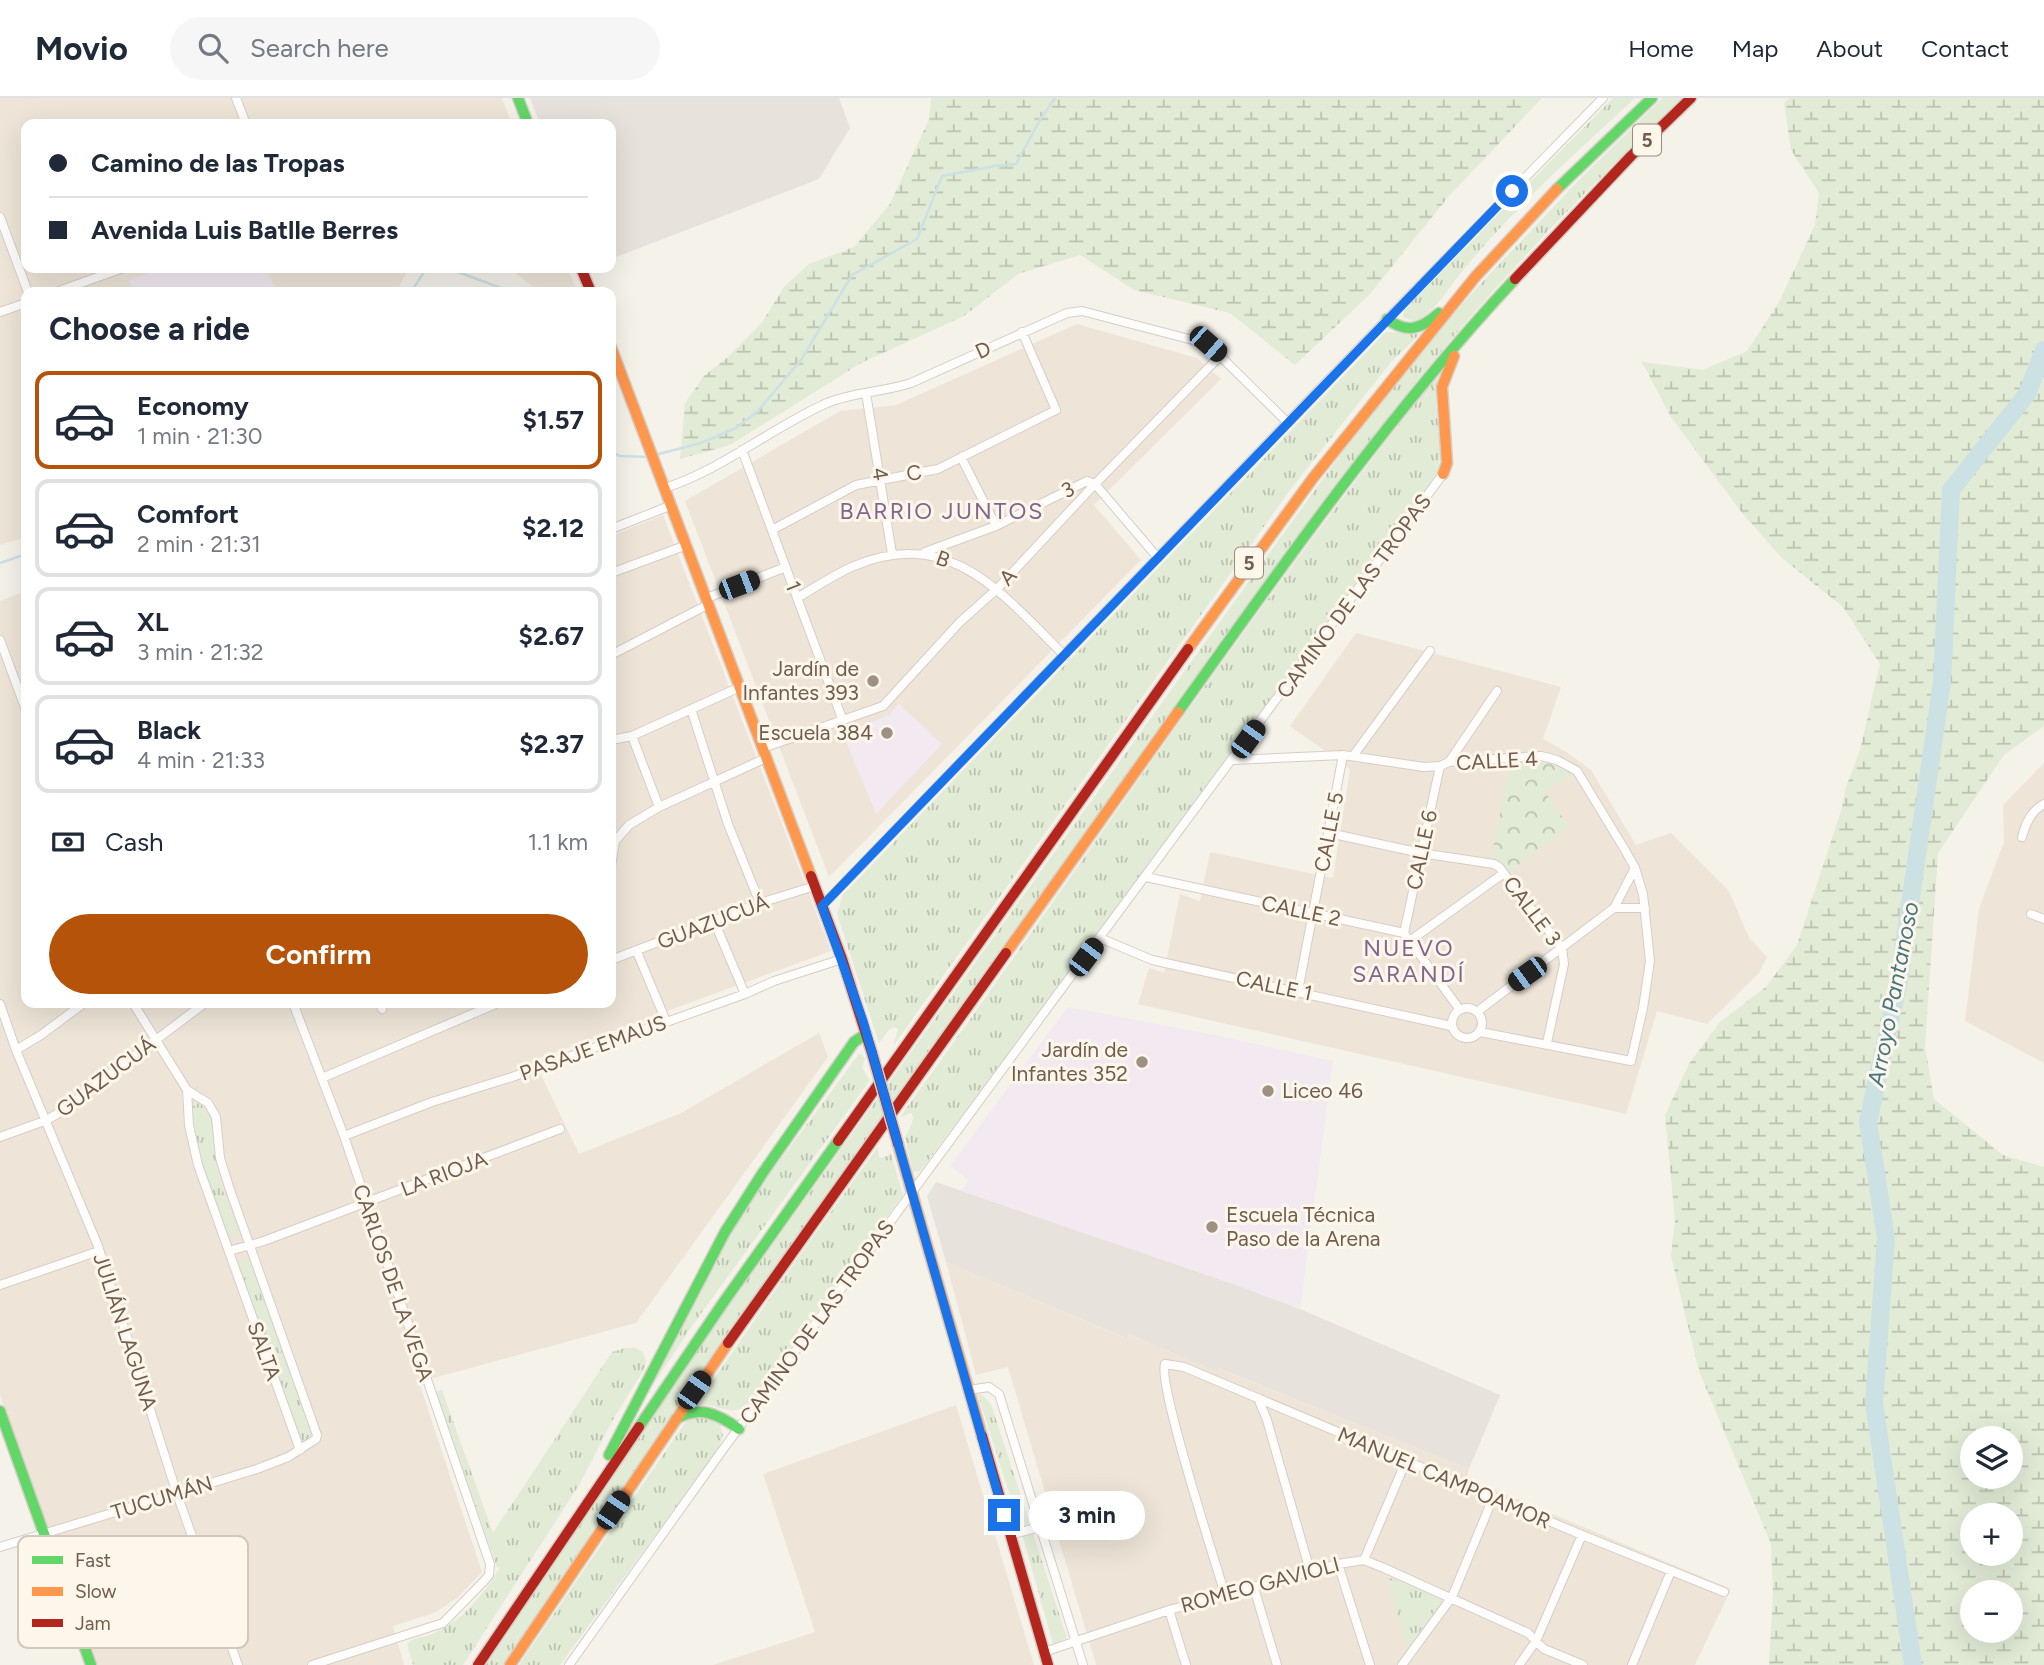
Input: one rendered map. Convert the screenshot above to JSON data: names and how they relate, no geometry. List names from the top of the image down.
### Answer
{
  "streets": {
    "main road": ["5"],
    "street": [
      "D",
      "C",
      "4",
      "3",
      "B",
      "A",
      "1",
      "CAMINO DE LAS TROPAS",
      "CALLE 4",
      "CALLE 5",
      "CALLE 6",
      "CALLE 2",
      "CALLE 3",
      "GUAZUCUÁ",
      "CALLE 1",
      "PASAJE EMAUS",
      "LA RIOJA",
      "CARLOS DE LA VEGA",
      "JULIÁN LAGUNA",
      "SALTA",
      "MANUEL CAMPOAMOR",
      "TUCUMÁN",
      "ROMEO GAVIOLI"
    ]
  },
  "crossings": [
    ["D", "C"],
    ["D", "4"],
    ["D", "A"],
    ["D", "1"],
    ["C", "4"],
    ["C", "1"],
    ["4", "B"],
    ["3", "B"],
    ["3", "A"],
    ["B", "A"],
    ["B", "1"],
    ["A", "1"],
    ["CAMINO DE LAS TROPAS", "CALLE 4"],
    ["CAMINO DE LAS TROPAS", "CALLE 2"],
    ["CAMINO DE LAS TROPAS", "CALLE 1"],
    ["CALLE 4", "CALLE 5"],
    ["CALLE 4", "CALLE 6"],
    ["CALLE 4", "CALLE 3"],
    ["CALLE 5", "CALLE 2"],
    ["CALLE 5", "CALLE 3"],
    ["CALLE 5", "CALLE 1"],
    ["CALLE 6", "CALLE 2"],
    ["CALLE 6", "CALLE 3"],
    ["GUAZUCUÁ", "JULIÁN LAGUNA"],
    ["GUAZUCUÁ", "SALTA"],
    ["PASAJE EMAUS", "CARLOS DE LA VEGA"],
    ["LA RIOJA", "CARLOS DE LA VEGA"],
    ["LA RIOJA", "SALTA"],
    ["JULIÁN LAGUNA", "TUCUMÁN"],
    ["SALTA", "TUCUMÁN"],
    ["MANUEL CAMPOAMOR", "ROMEO GAVIOLI"]
  ],
  "districts": ["BARRIO JUNTOS", "NUEVO SARANDÍ"],
  "water": ["Arroyo Pantanoso"],
  "places": [
    "Jardín de Infantes 393",
    "Escuela 384",
    "Jardín de Infantes 352",
    "Liceo 46",
    "Escuela Técnica Paso de la Arena"
  ],
  "legend": ["Fast", "Slow", "Jam"],
  "page": {
    "header": "Movio",
    "search": "Search here",
    "nav": [
      "Home",
      "Map",
      "About",
      "Contact"
    ],
    "banner": ["Camino de las Tropas", "Avenida Luis Batlle Berres"],
    "heading": "Choose a ride",
    "list": [
      {
        "name": "Economy",
        "note": "1 min · 21:30",
        "value": "$1.57"
      },
      {
        "name": "Comfort",
        "note": "2 min · 21:31",
        "value": "$2.12"
      },
      {
        "name": "XL",
        "note": "3 min · 21:32",
        "value": "$2.67"
      },
      {
        "name": "Black",
        "note": "4 min · 21:33",
        "value": "$2.37"
      }
    ],
    "pay": ["Cash", "1.1 km"],
    "buttons": "Confirm",
    "map_buttons": ["+", "−"],
    "bubble": "3 min"
  }
}
